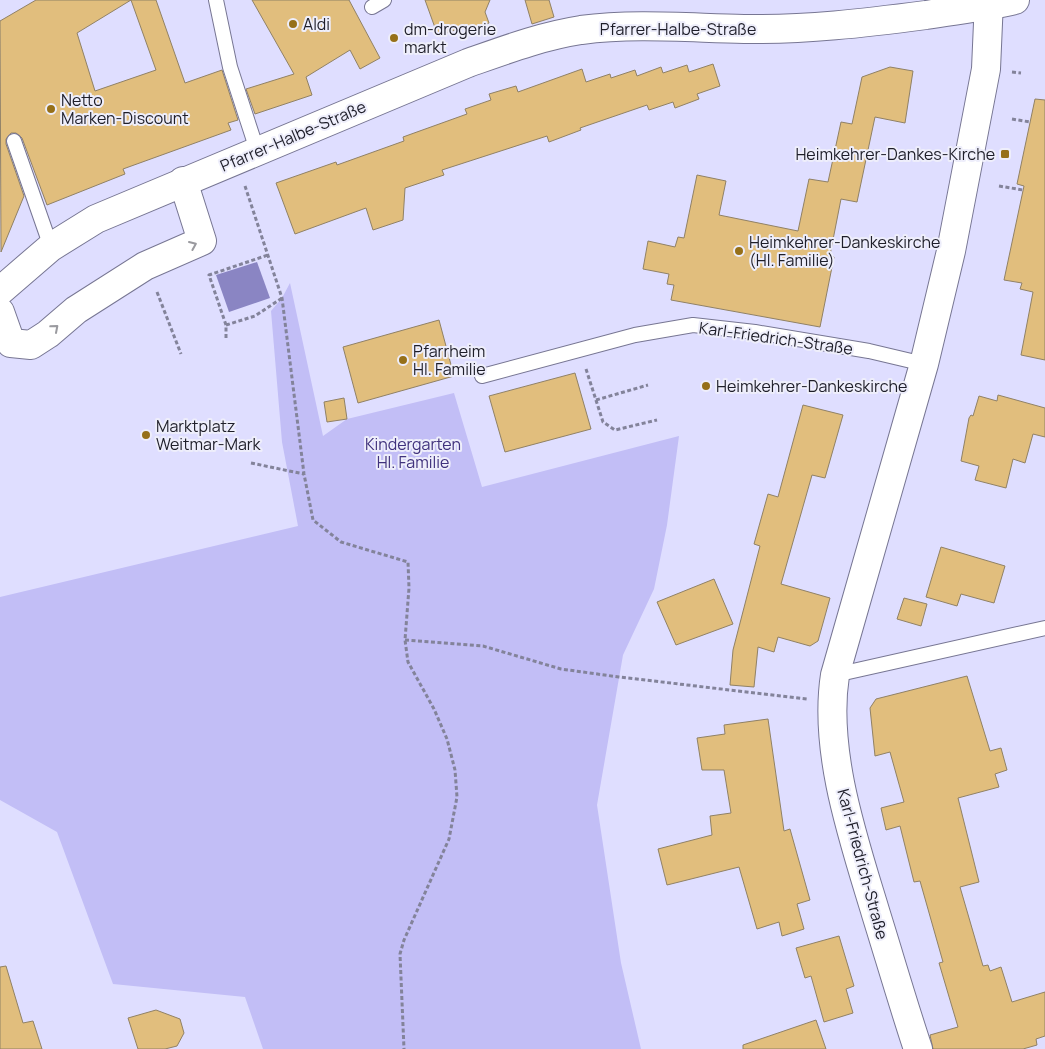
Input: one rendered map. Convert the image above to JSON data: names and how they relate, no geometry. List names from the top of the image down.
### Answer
{
  "streets": {
    "street": ["Pfarrer-Halbe-Straße", "Karl-Friedrich-Straße"]
  },
  "crossings": [
    ["Pfarrer-Halbe-Straße", "Karl-Friedrich-Straße"]
  ],
  "parks": ["Kindergarten Hl. Familie"],
  "places": {
    "other": [
      "Aldi",
      "dm-drogerie markt",
      "Netto Marken-Discount",
      "Heimkehrer-Dankeskirche (Hl. Familie)",
      "Pfarrheim Hl. Familie",
      "Heimkehrer-Dankeskirche",
      "Marktplatz Weitmar-Mark"
    ],
    "transit": ["Heimkehrer-Dankes-Kirche"]
  }
}
